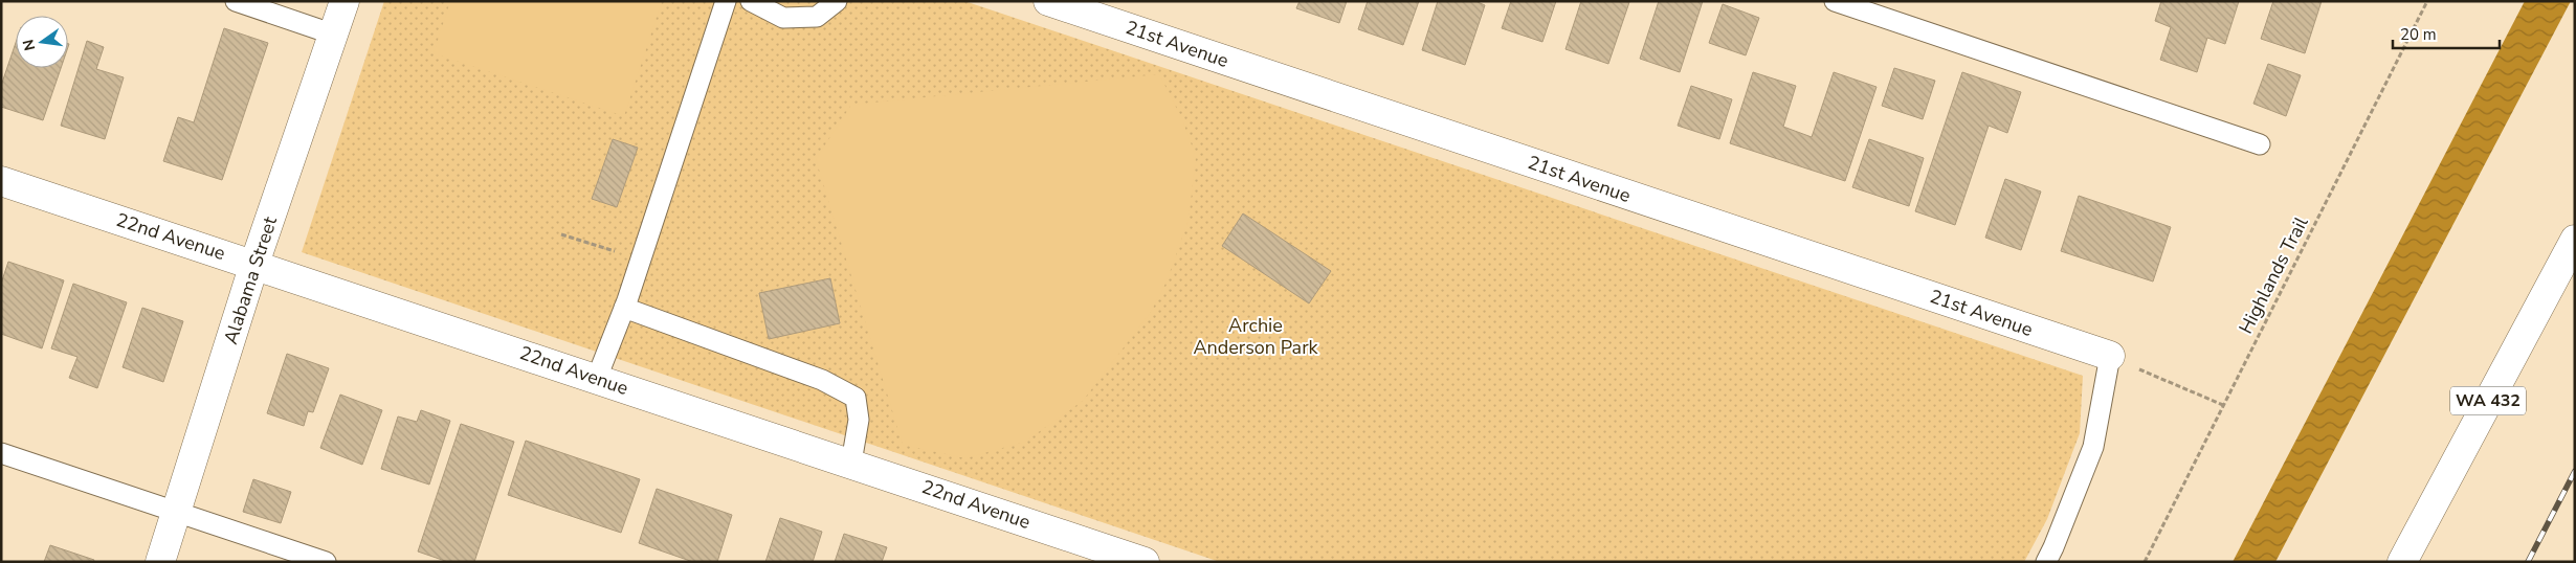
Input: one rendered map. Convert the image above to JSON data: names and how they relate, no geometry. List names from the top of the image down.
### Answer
{
  "streets": {
    "street": [
      "21st Avenue",
      "22nd Avenue",
      "Alabama Street",
      "WA 432"
    ],
    "path": ["Highlands Trail"]
  },
  "crossings": [
    ["22nd Avenue", "Alabama Street"]
  ],
  "parks": ["Archie Anderson Park"],
  "scale_bar": "20 m",
  "north": "left"
}
